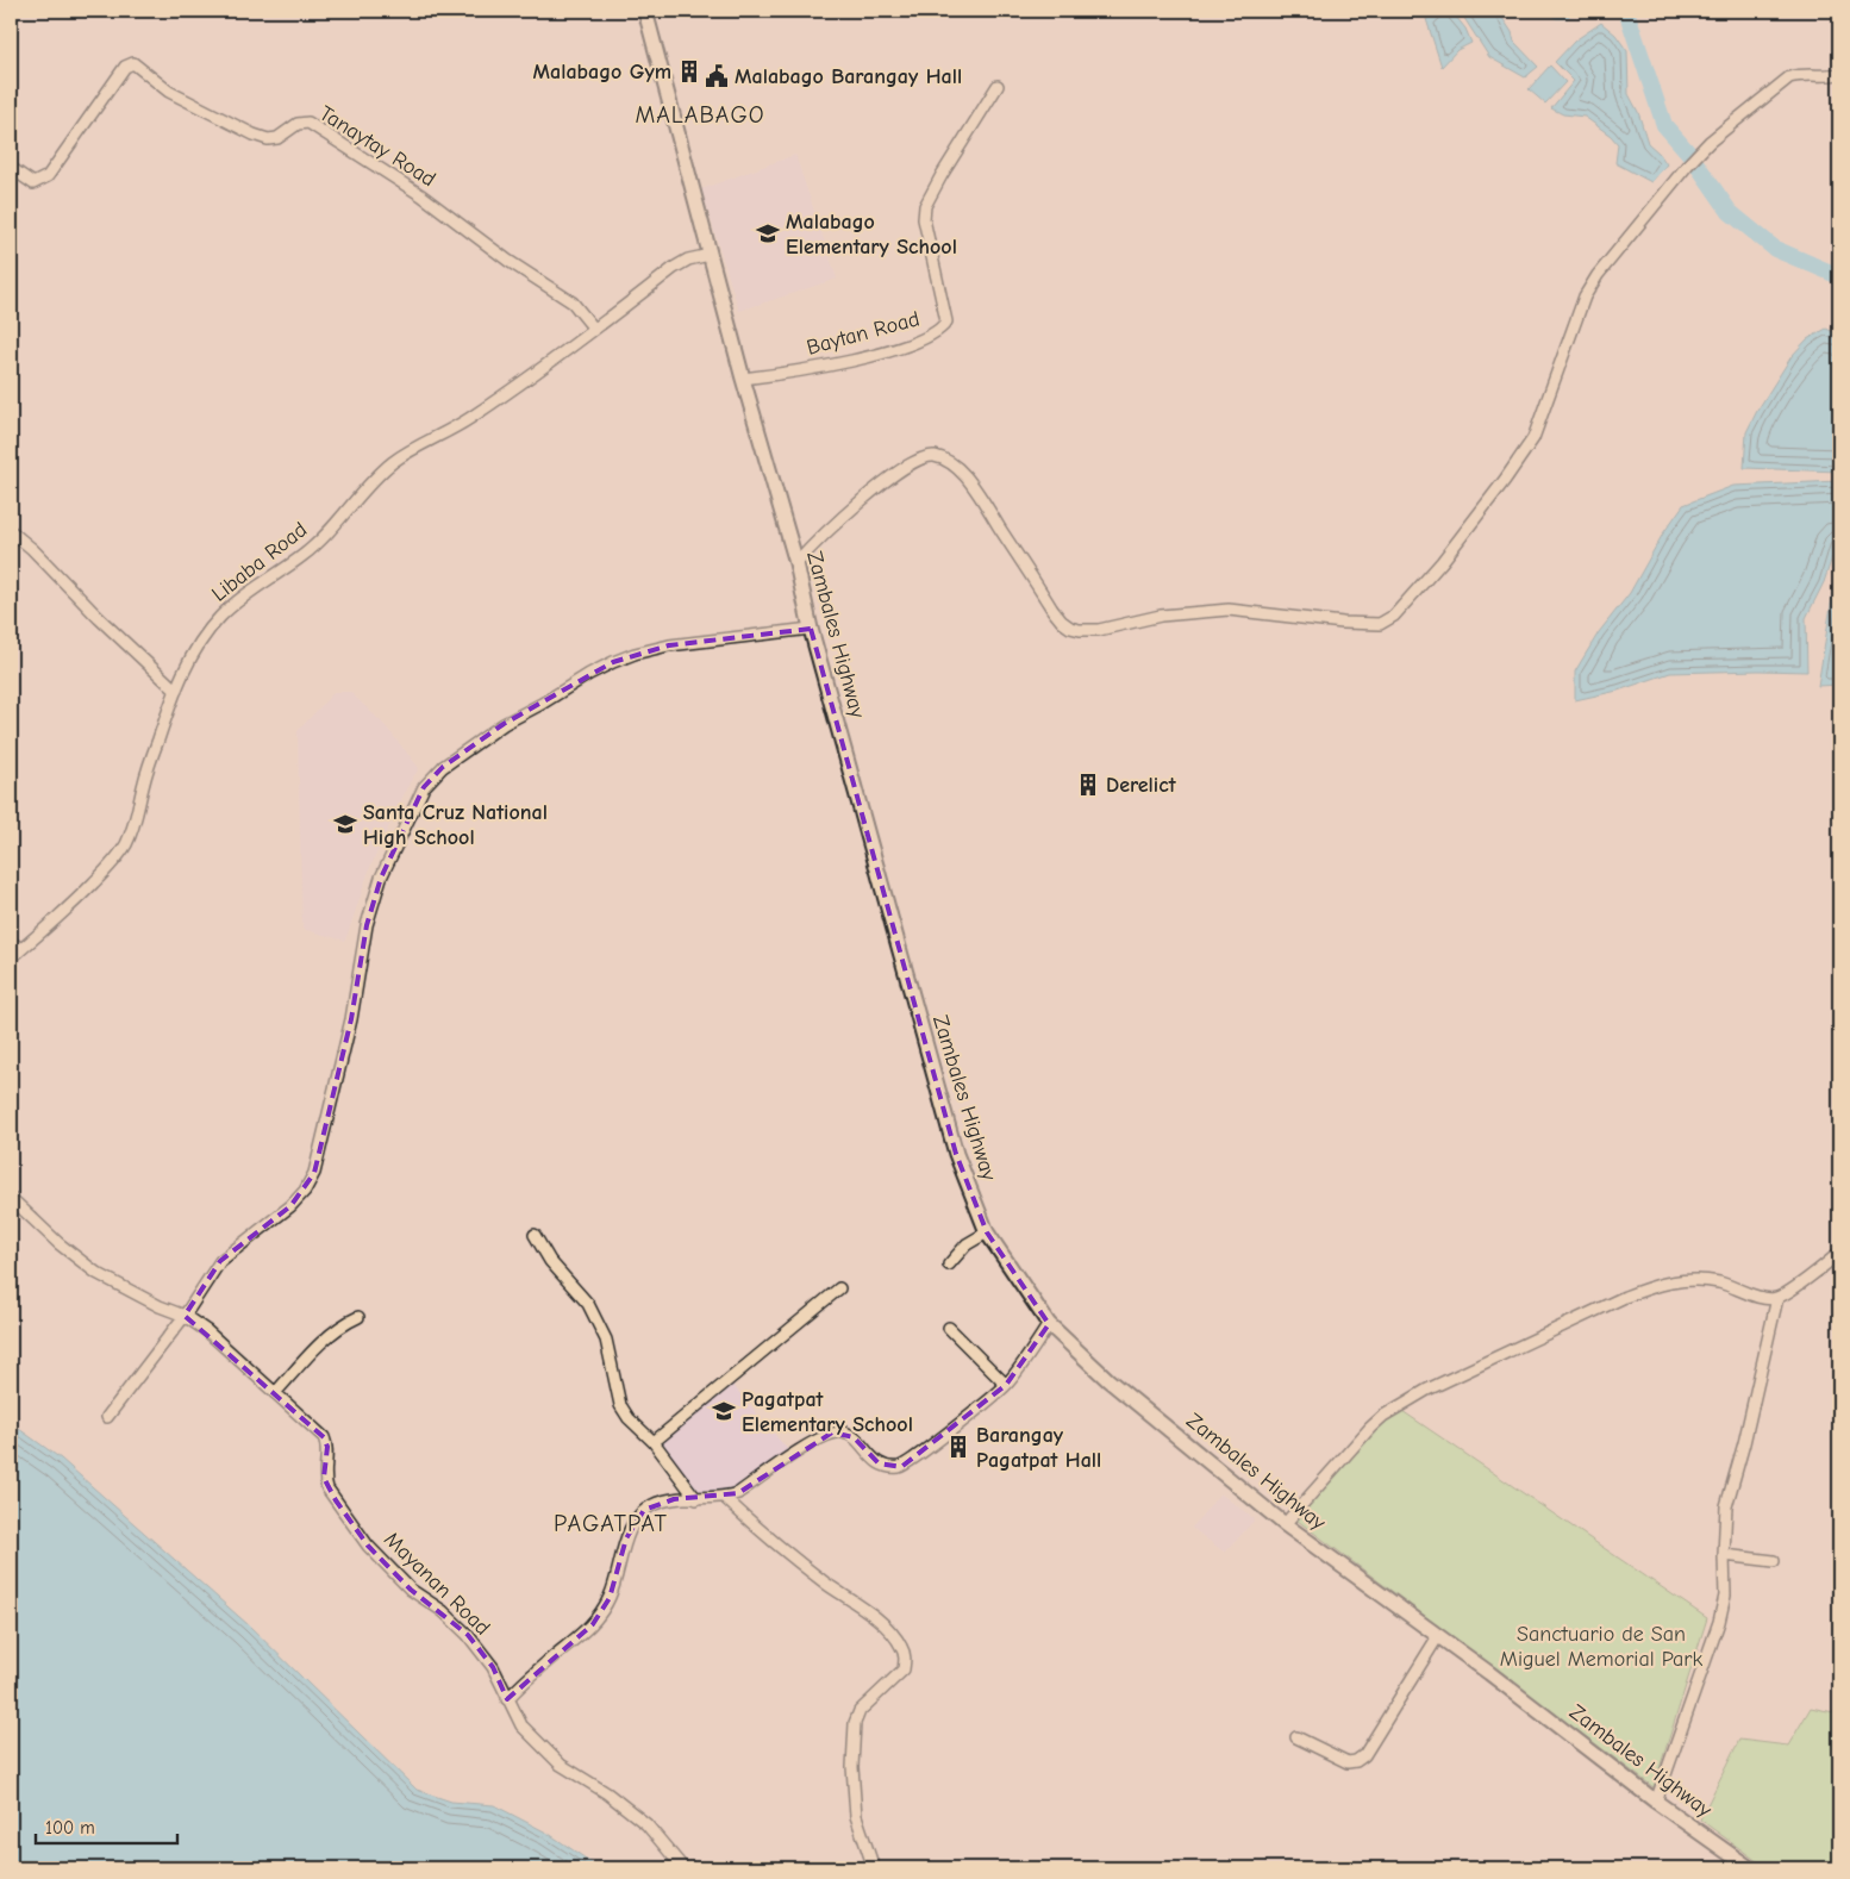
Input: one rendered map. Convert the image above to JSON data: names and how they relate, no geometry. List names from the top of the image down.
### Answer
{
  "streets": {
    "main road": ["Zambales Highway"],
    "street": [
      "Tanaytay Road",
      "Baytan Road",
      "Libaba Road",
      "Mayanan Road"
    ]
  },
  "crossings": [
    ["Tanaytay Road", "Libaba Road"],
    ["Baytan Road", "Zambales Highway"],
    ["Libaba Road", "Zambales Highway"]
  ],
  "districts": ["MALABAGO", "PAGATPAT"],
  "parks": ["Sanctuario de San Miguel Memorial Park"],
  "places": {
    "building": ["Malabago Gym", "Derelict", "Barangay Pagatpat Hall"],
    "public building": ["Malabago Barangay Hall"],
    "school or university": ["Malabago Elementary School", "Santa Cruz National High School", "Pagatpat Elementary School"]
  },
  "scale_bar": "100 m"
}
